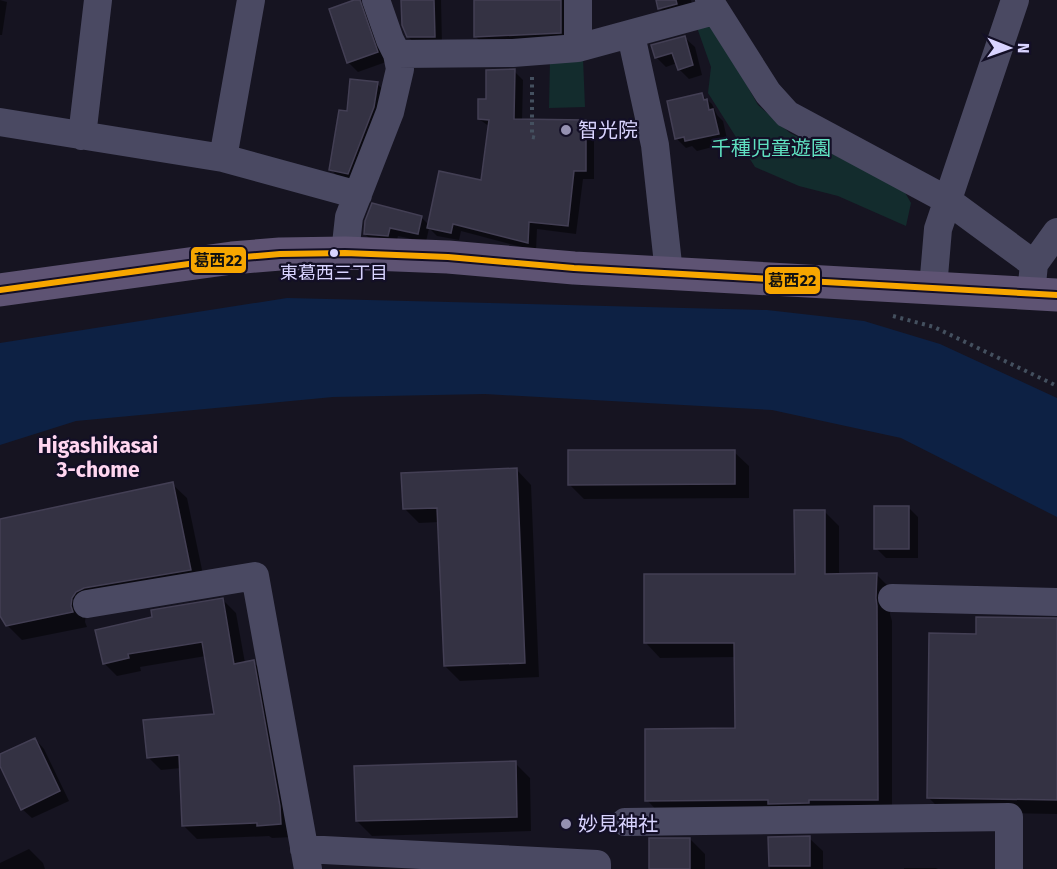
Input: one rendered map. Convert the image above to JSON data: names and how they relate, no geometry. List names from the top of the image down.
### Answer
{
  "districts": ["Higashikasai 3-chome"],
  "parks": ["千種児童遊園"],
  "places": ["智光院", "東葛西三丁目", "妙見神社"],
  "lines": ["transit line 葛西22"],
  "north": "right"
}
